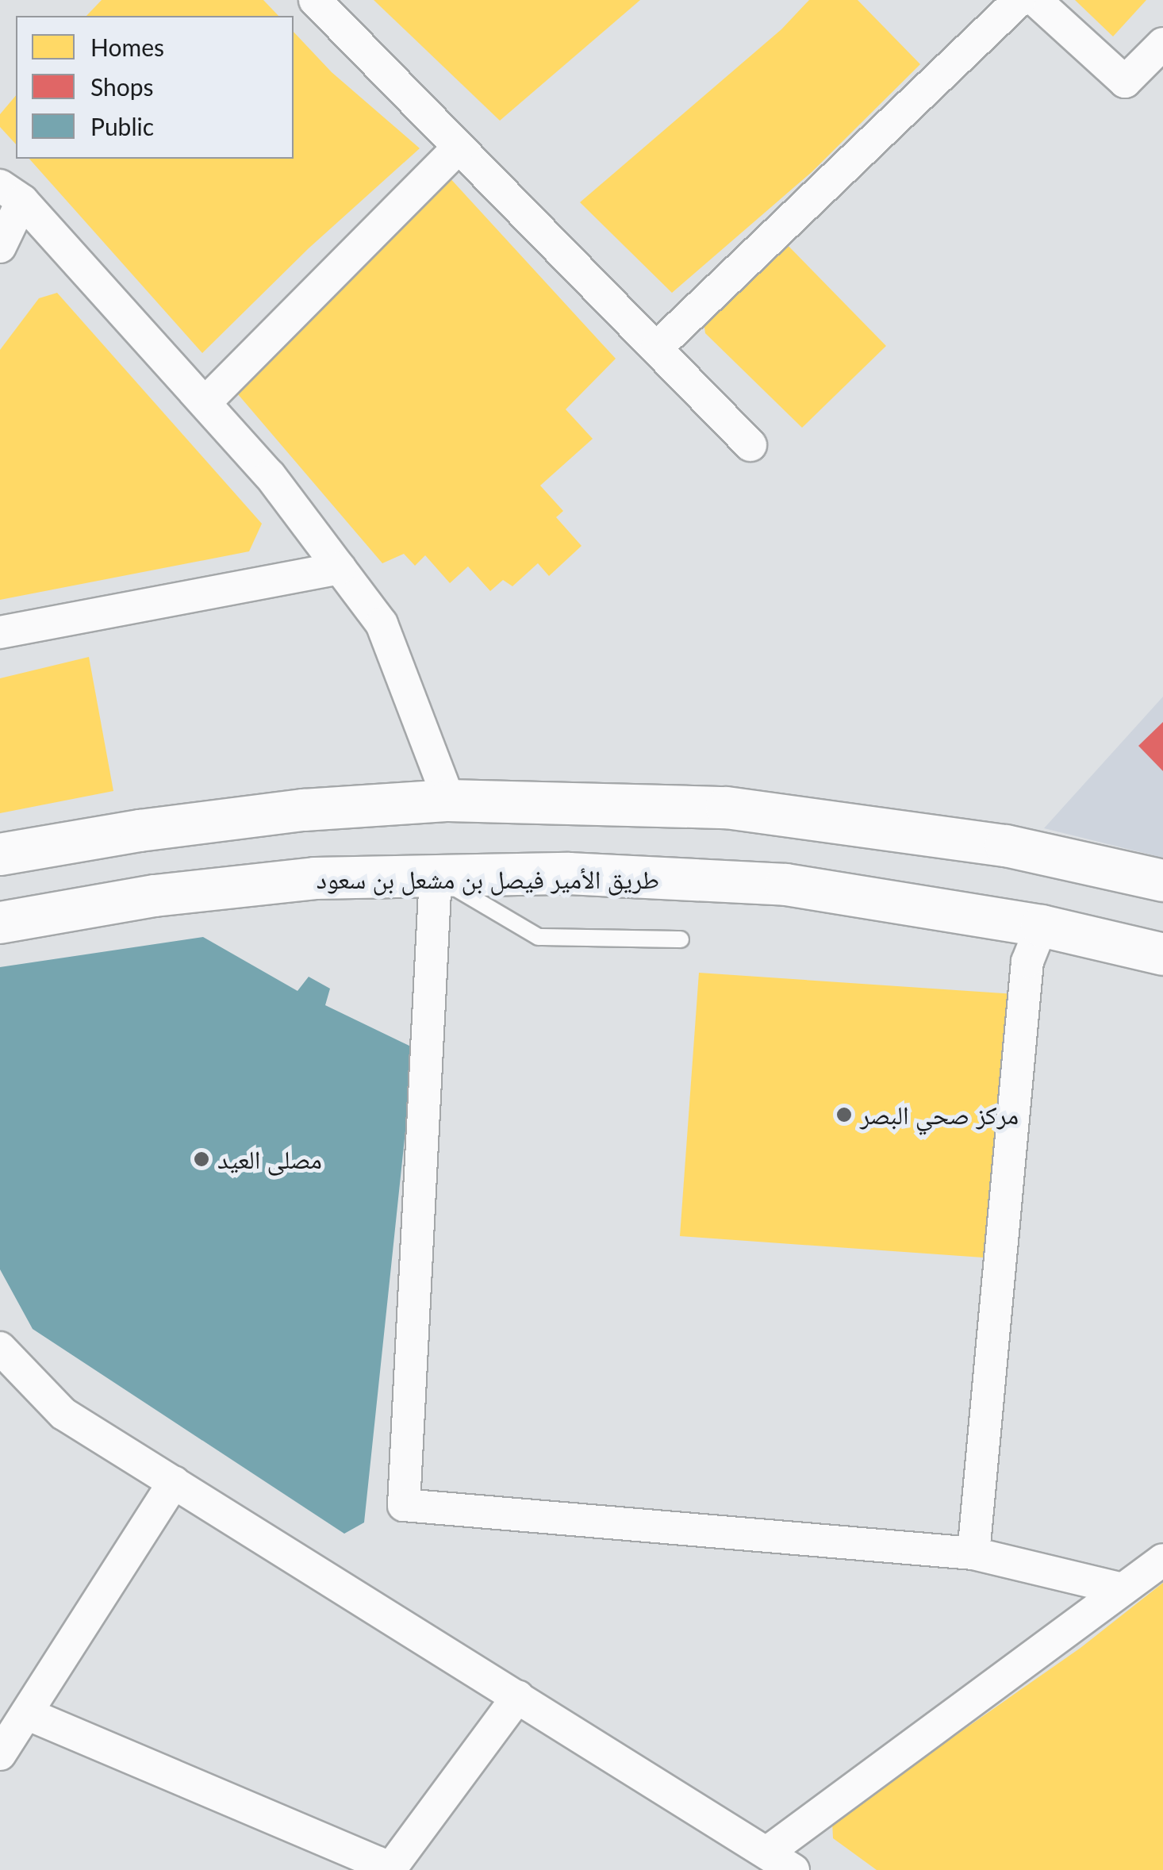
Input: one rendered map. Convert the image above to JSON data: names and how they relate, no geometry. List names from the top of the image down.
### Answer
{
  "streets": {
    "street": ["طريق الأمير فيصل بن مشعل بن سعود"]
  },
  "places": ["مركز صحي البصر", "مصلى العيد"],
  "legend": ["Homes", "Shops", "Public"]
}
